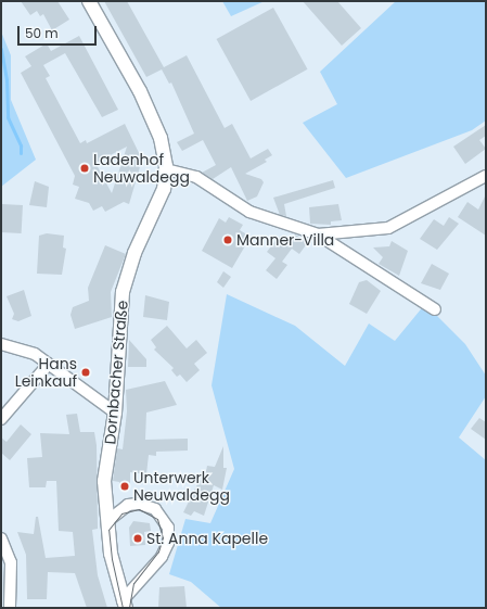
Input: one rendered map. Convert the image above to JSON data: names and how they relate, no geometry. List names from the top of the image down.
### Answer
{
  "streets": {
    "main road": ["Dornbacher Straße"]
  },
  "places": [
    "Ladenhof Neuwaldegg",
    "Manner-Villa",
    "Hans Leinkauf",
    "Unterwerk Neuwaldegg",
    "St. Anna Kapelle"
  ],
  "scale_bar": "50 m"
}
